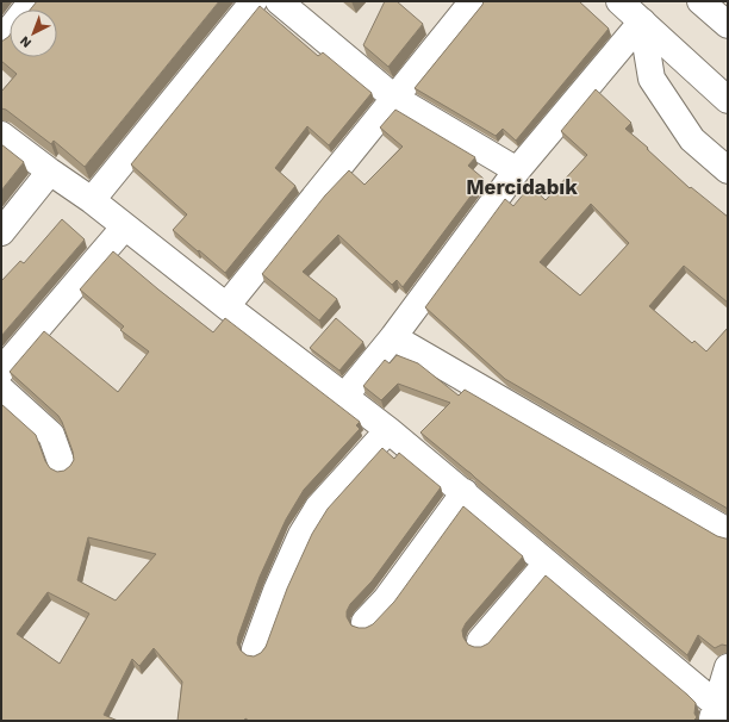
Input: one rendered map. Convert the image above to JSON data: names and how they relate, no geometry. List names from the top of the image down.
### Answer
{
  "districts": ["Mercidabık"],
  "north": "bottom left"
}
